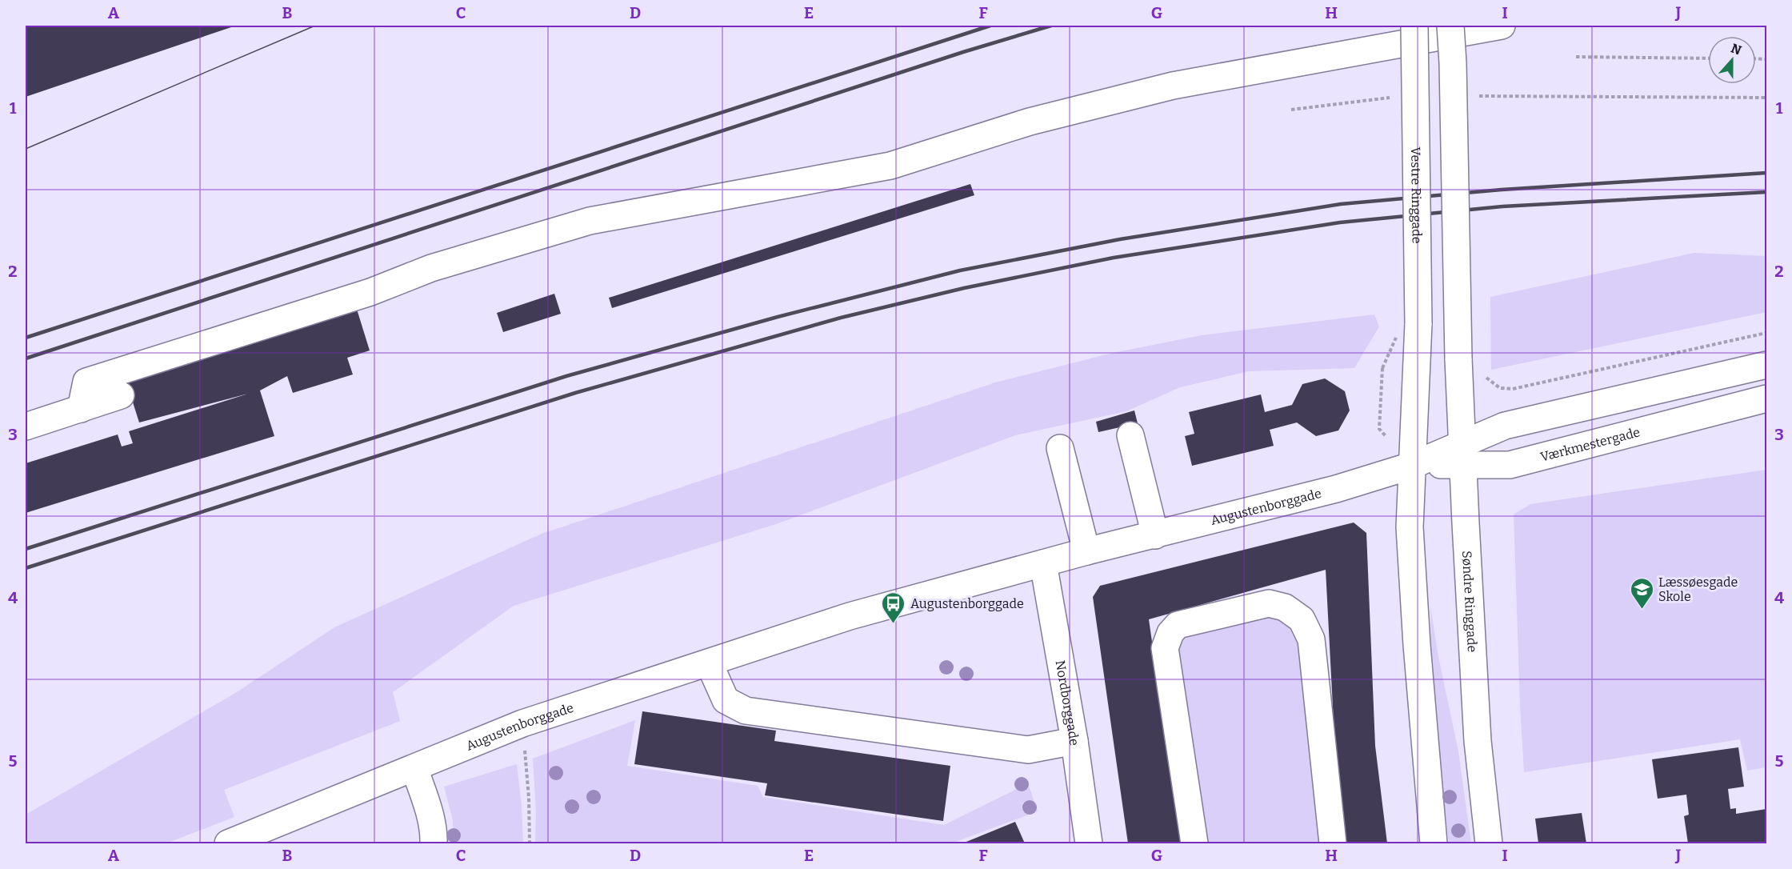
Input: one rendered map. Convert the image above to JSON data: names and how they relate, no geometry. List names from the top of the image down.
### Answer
{
  "streets": {
    "street": [
      "Vestre Ringgade",
      "Værkmestergade",
      "Augustenborggade",
      "Søndre Ringgade",
      "Nordborggade"
    ]
  },
  "crossings": [
    ["Vestre Ringgade", "Værkmestergade"],
    ["Vestre Ringgade", "Augustenborggade"],
    ["Værkmestergade", "Augustenborggade"],
    ["Værkmestergade", "Søndre Ringgade"],
    ["Augustenborggade", "Nordborggade"]
  ],
  "places": {
    "school or university": ["Læssøesgade Skole"],
    "bus stop": ["Augustenborggade"]
  },
  "north": "top",
  "grid": {
    "columns": [
      "A",
      "B",
      "C",
      "D",
      "E",
      "F",
      "G",
      "H",
      "I",
      "J"
    ],
    "rows": [
      "1",
      "2",
      "3",
      "4",
      "5"
    ]
  }
}
